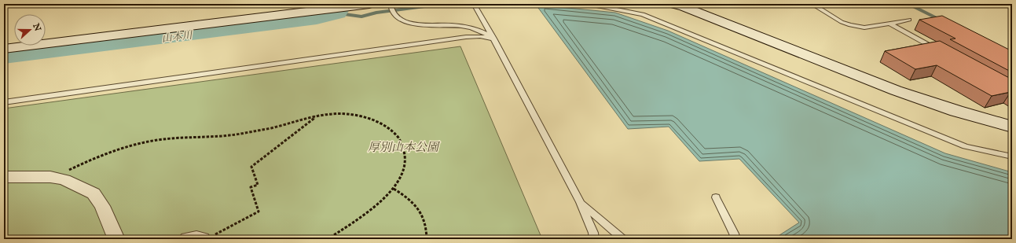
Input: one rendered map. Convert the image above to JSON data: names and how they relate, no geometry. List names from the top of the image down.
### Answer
{
  "water": ["山本川"],
  "parks": ["厚別山本公園"],
  "north": "right"
}
